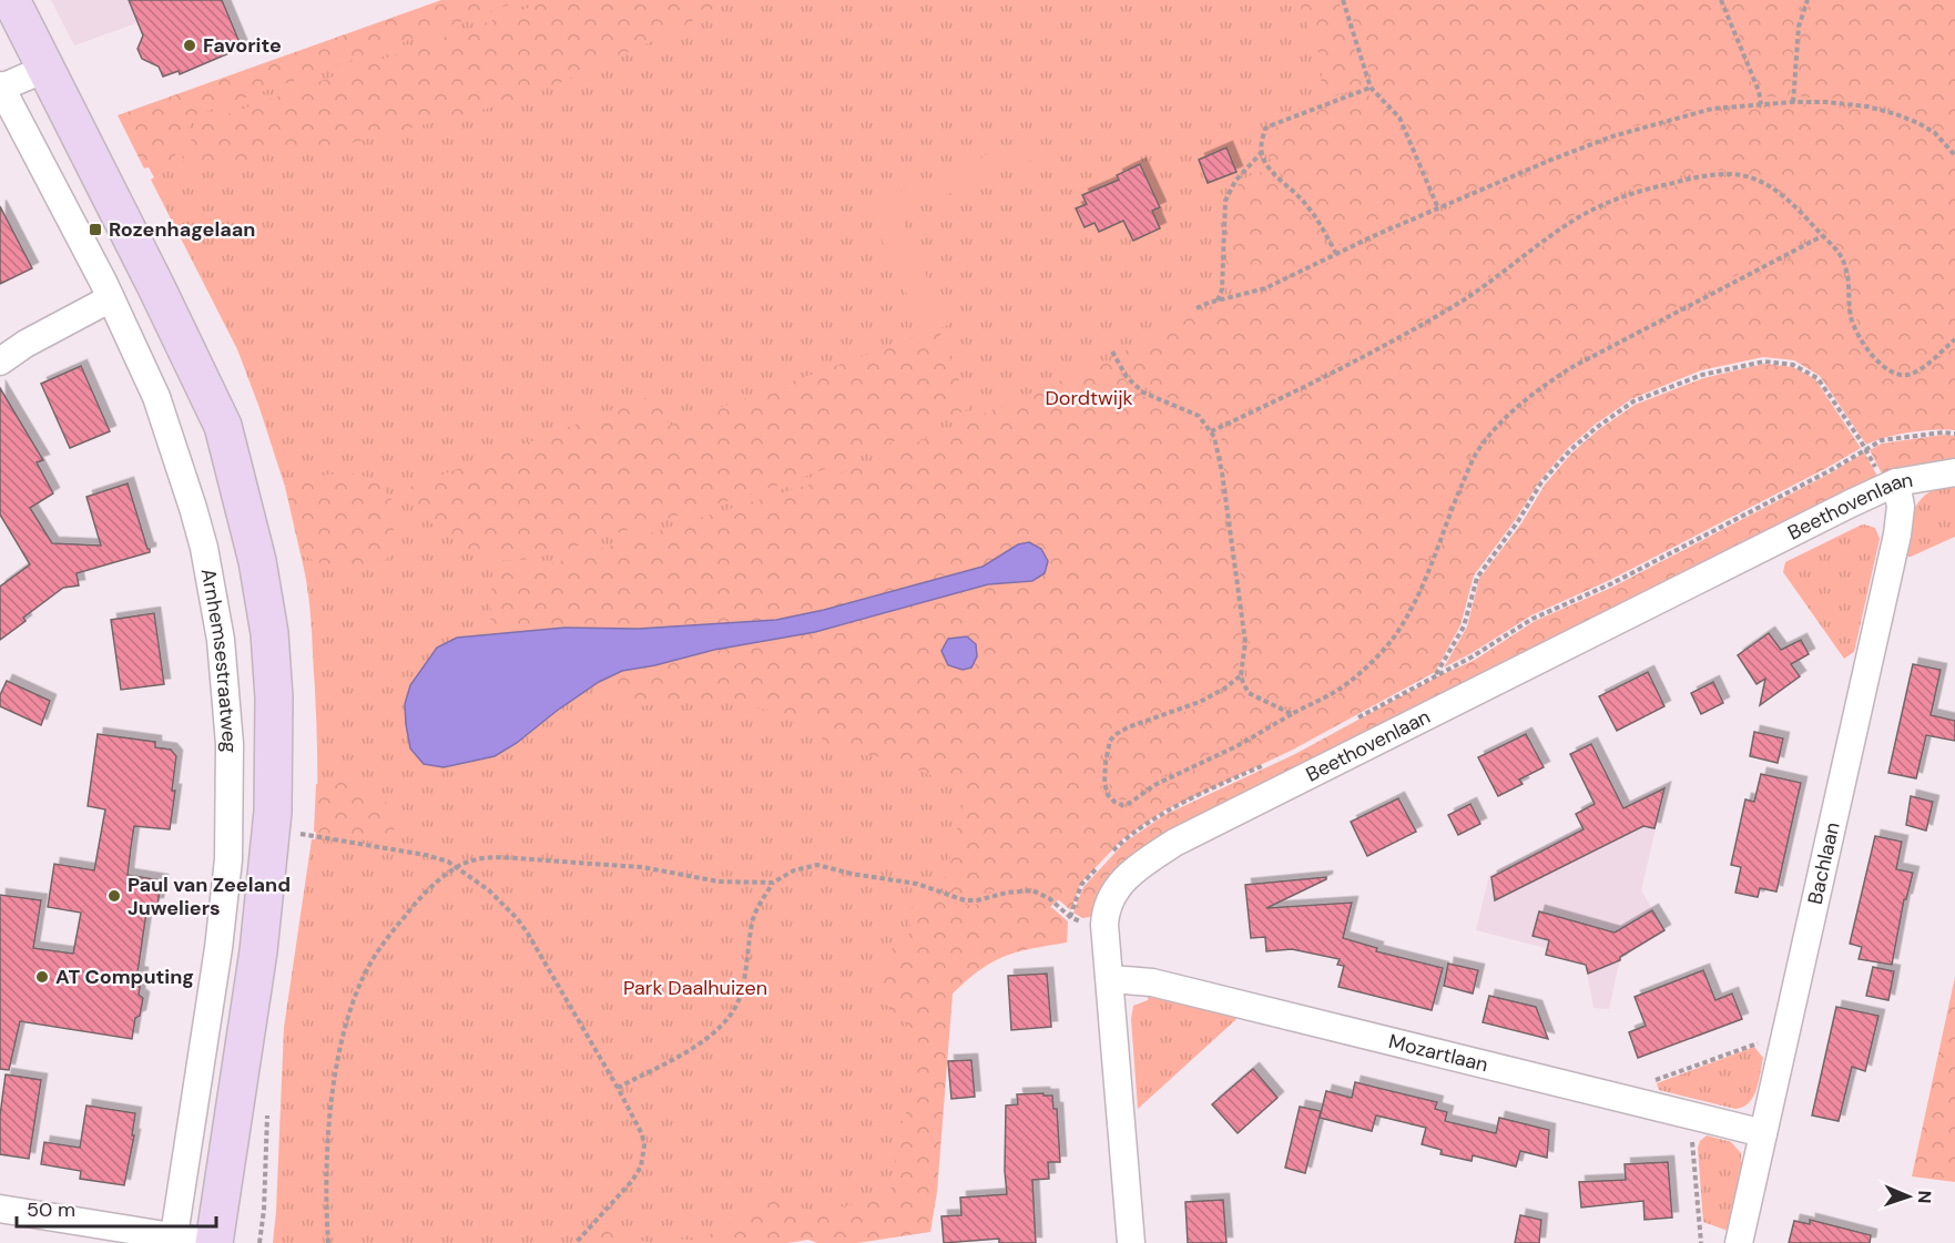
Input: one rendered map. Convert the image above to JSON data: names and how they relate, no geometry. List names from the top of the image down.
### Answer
{
  "streets": {
    "street": [
      "Beethovenlaan",
      "Arnhemsestraatweg",
      "Bachlaan",
      "Mozartlaan"
    ]
  },
  "crossings": [
    ["Beethovenlaan", "Bachlaan"],
    ["Beethovenlaan", "Mozartlaan"],
    ["Bachlaan", "Mozartlaan"]
  ],
  "parks": ["Dordtwijk", "Park Daalhuizen"],
  "places": {
    "other": ["Favorite", "Paul van Zeeland Juweliers", "AT Computing"],
    "transit": ["Rozenhagelaan"]
  },
  "scale_bar": "50 m",
  "north": "right"
}
